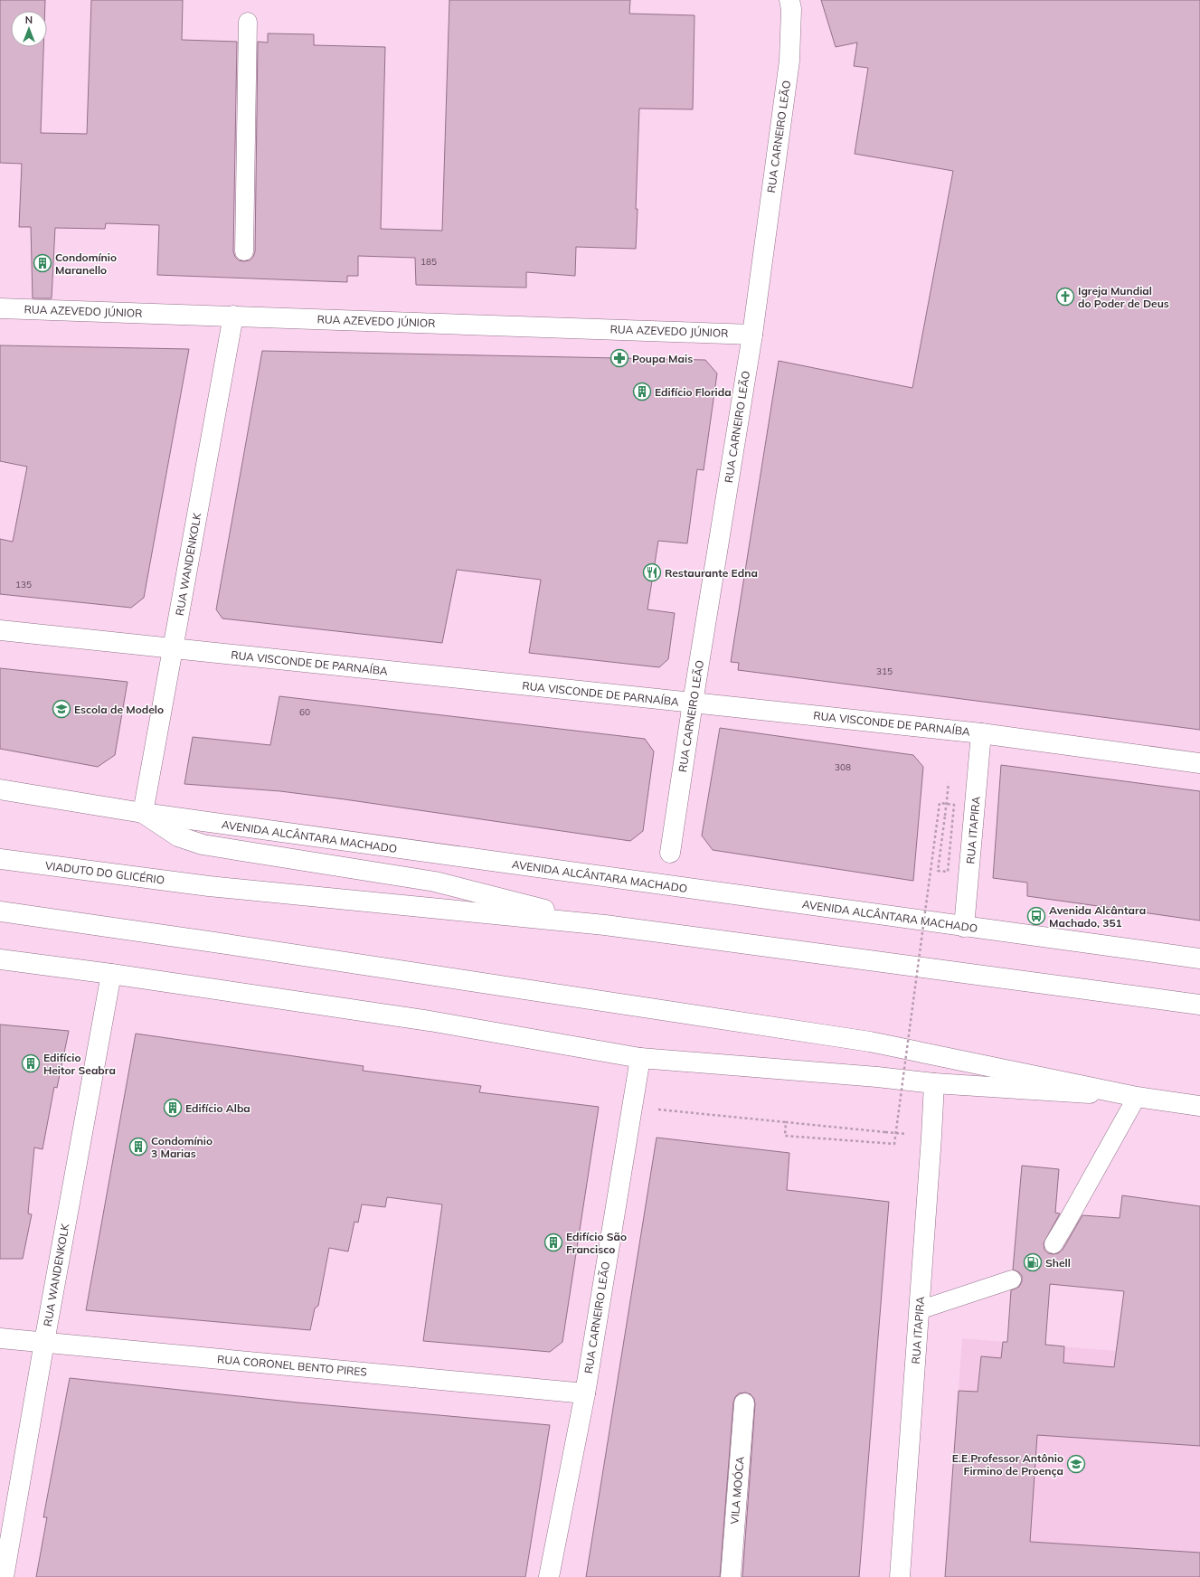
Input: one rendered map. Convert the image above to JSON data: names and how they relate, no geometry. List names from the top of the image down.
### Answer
{
  "streets": {
    "main road": [
      "RUA CARNEIRO LEÃO",
      "RUA AZEVEDO JÚNIOR",
      "RUA WANDENKOLK",
      "RUA VISCONDE DE PARNAÍBA",
      "RUA ITAPIRA",
      "AVENIDA ALCÂNTARA MACHADO",
      "VIADUTO DO GLICÉRIO",
      "RUA CORONEL BENTO PIRES",
      "VILA MOÓCA"
    ]
  },
  "crossings": [
    ["RUA CARNEIRO LEÃO", "RUA AZEVEDO JÚNIOR"],
    ["RUA CARNEIRO LEÃO", "RUA VISCONDE DE PARNAÍBA"],
    ["RUA CARNEIRO LEÃO", "RUA CORONEL BENTO PIRES"],
    ["RUA AZEVEDO JÚNIOR", "RUA WANDENKOLK"],
    ["RUA WANDENKOLK", "RUA VISCONDE DE PARNAÍBA"],
    ["RUA WANDENKOLK", "AVENIDA ALCÂNTARA MACHADO"],
    ["RUA WANDENKOLK", "RUA CORONEL BENTO PIRES"],
    ["RUA VISCONDE DE PARNAÍBA", "RUA ITAPIRA"],
    ["RUA ITAPIRA", "AVENIDA ALCÂNTARA MACHADO"]
  ],
  "places": {
    "building": [
      "Condomínio Maranello",
      "Edifício Florida",
      "Edifício Heitor Seabra",
      "Edifício Alba",
      "Condomínio 3 Marias",
      "Edifício São Francisco"
    ],
    "church": ["Igreja Mundial do Poder de Deus"],
    "pharmacy": ["Poupa Mais"],
    "restaurant": ["Restaurante Edna"],
    "school or university": ["Escola de Modelo", "E.E.Professor Antônio Firmino de Proença"],
    "bus stop": ["Avenida Alcântara Machado, 351"],
    "fuel station": ["Shell"]
  },
  "house_numbers": [
    "185",
    "135",
    "315",
    "60",
    "308"
  ],
  "north": "top"
}
